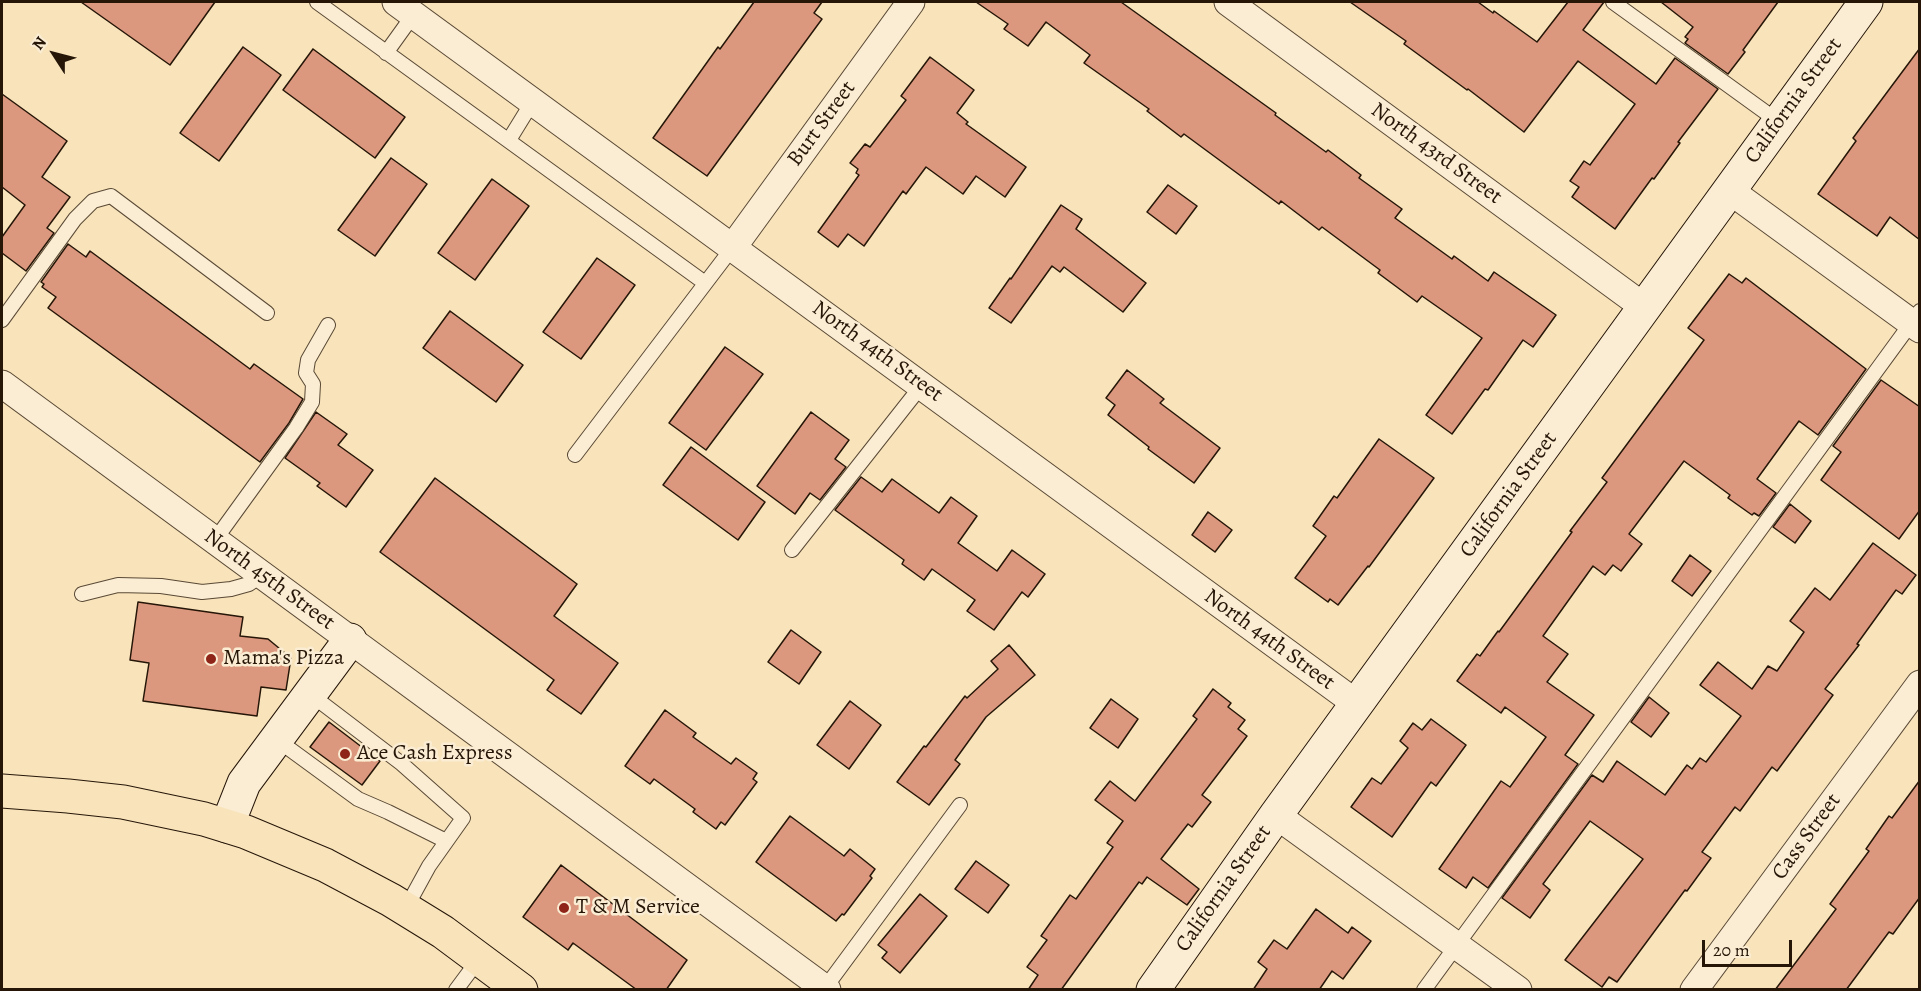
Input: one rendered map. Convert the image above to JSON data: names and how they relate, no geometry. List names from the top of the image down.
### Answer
{
  "streets": {
    "street": [
      "California Street",
      "Burt Street",
      "North 43rd Street",
      "North 44th Street",
      "North 45th Street",
      "Cass Street"
    ]
  },
  "crossings": [
    ["California Street", "North 43rd Street"],
    ["California Street", "North 44th Street"],
    ["Burt Street", "North 44th Street"]
  ],
  "places": ["Mama's Pizza", "Ace Cash Express", "T & M Service"],
  "scale_bar": "20 m",
  "north": "top left"
}
